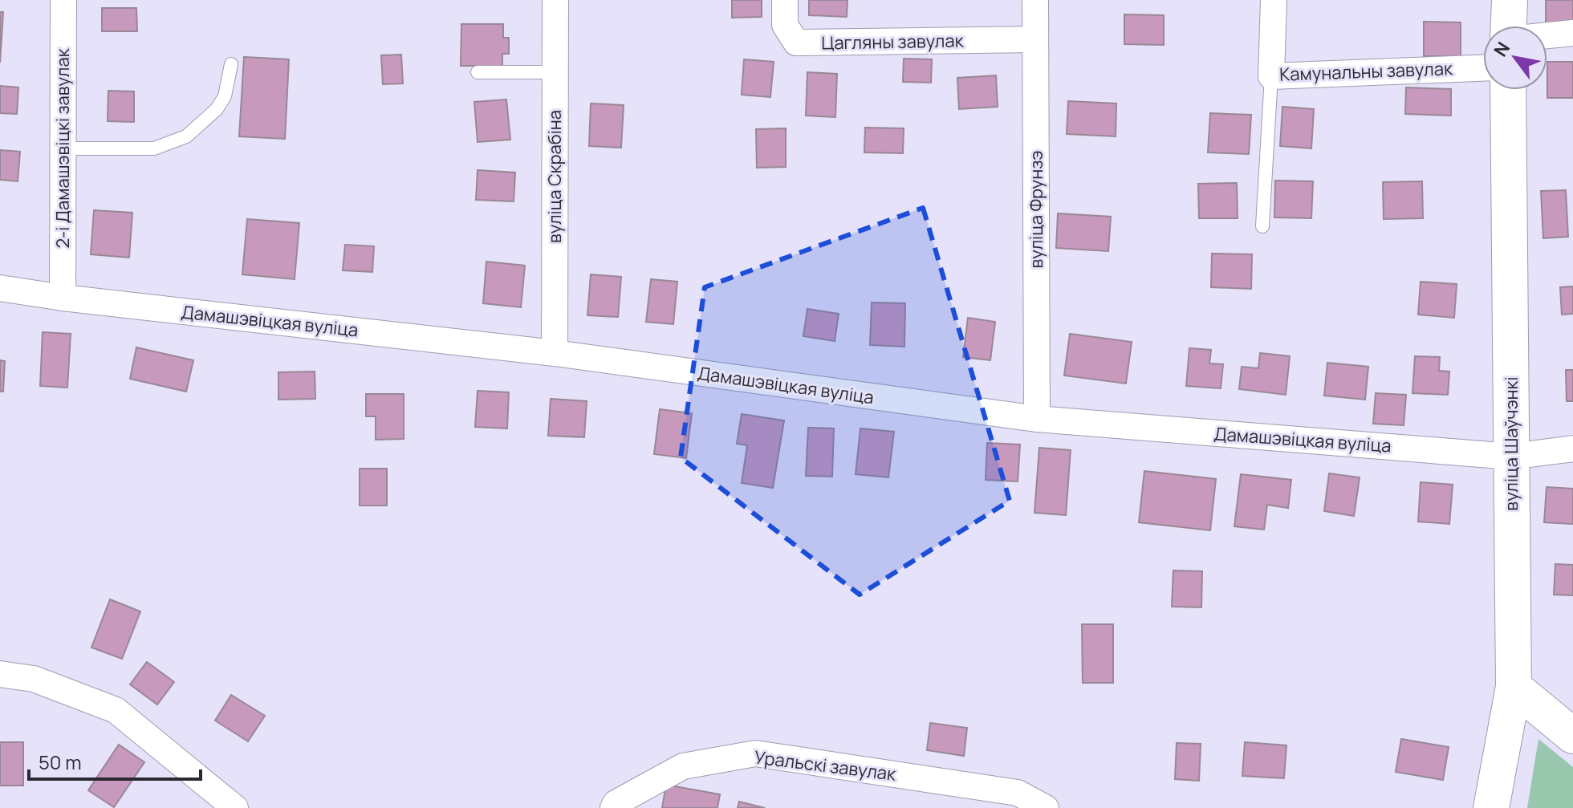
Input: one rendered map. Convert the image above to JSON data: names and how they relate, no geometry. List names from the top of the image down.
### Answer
{
  "streets": {
    "main road": ["вуліца Шаўчэнкі"],
    "street": [
      "Цагляны завулак",
      "Камунальны завулак",
      "2-і Дамашэвіцкі завулак",
      "вуліца Скрабіна",
      "вуліца Фрунзэ",
      "Дамашэвіцкая вуліца",
      "Уральскі завулак"
    ]
  },
  "crossings": [
    ["Цагляны завулак", "вуліца Фрунзэ"],
    ["2-і Дамашэвіцкі завулак", "Дамашэвіцкая вуліца"],
    ["вуліца Скрабіна", "Дамашэвіцкая вуліца"],
    ["вуліца Фрунзэ", "Дамашэвіцкая вуліца"],
    ["Дамашэвіцкая вуліца", "вуліца Шаўчэнкі"]
  ],
  "scale_bar": "50 m",
  "north": "top left"
}
